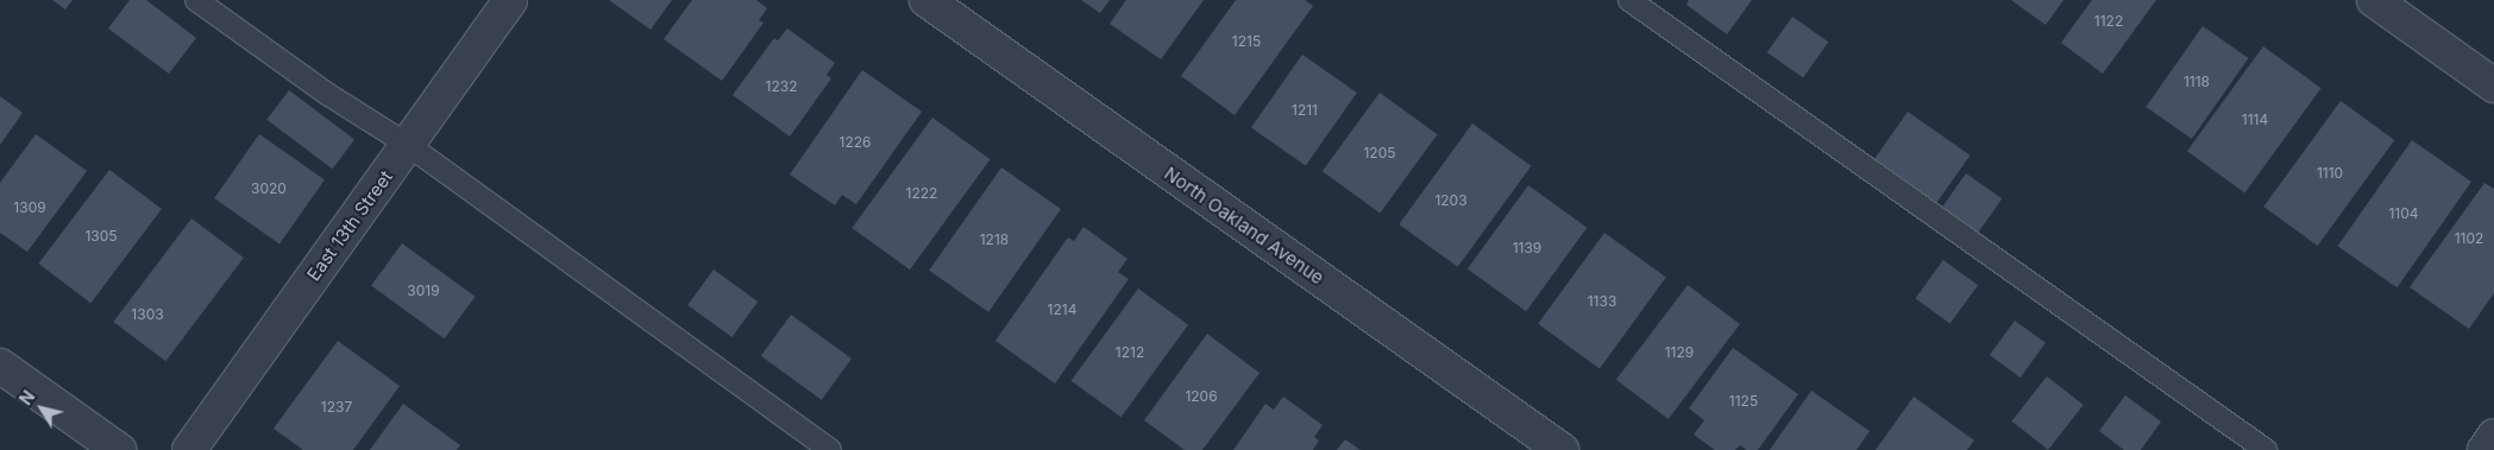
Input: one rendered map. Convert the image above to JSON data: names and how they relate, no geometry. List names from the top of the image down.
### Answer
{
  "streets": {
    "street": ["East 13th Street", "North Oakland Avenue"]
  },
  "house_numbers": [
    "1122",
    "1215",
    "1118",
    "1232",
    "1211",
    "1114",
    "1226",
    "1205",
    "1110",
    "3020",
    "1222",
    "1203",
    "1309",
    "1104",
    "1305",
    "1102",
    "1218",
    "1139",
    "3019",
    "1133",
    "1214",
    "1303",
    "1212",
    "1129",
    "1206",
    "1125",
    "1237"
  ],
  "north": "top left"
}
